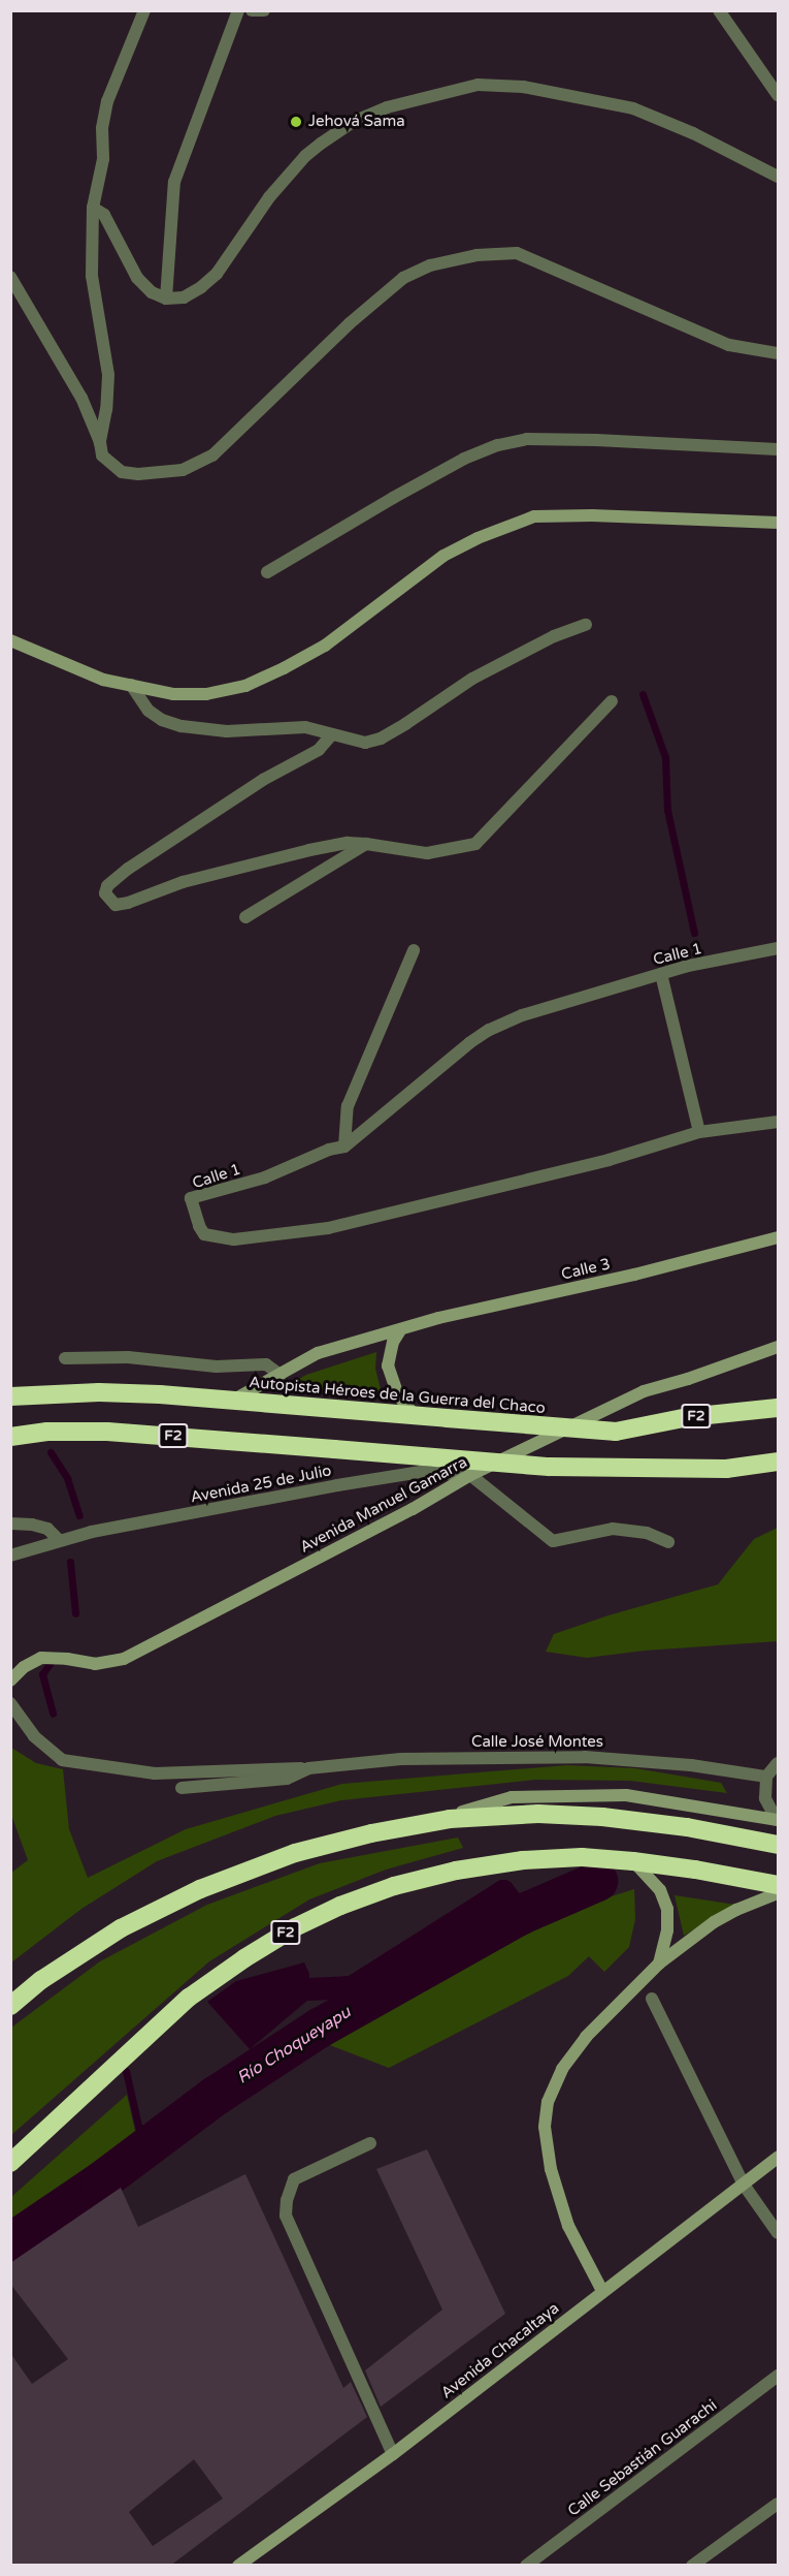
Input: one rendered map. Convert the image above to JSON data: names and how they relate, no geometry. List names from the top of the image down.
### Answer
{
  "streets": {
    "highway": ["Autopista Héroes de la Guerra del Chaco", "F2"],
    "street": [
      "Calle 1",
      "Calle 3",
      "Avenida 25 de Julio",
      "Avenida Manuel Gamarra",
      "Calle José Montes",
      "Avenida Chacaltaya",
      "Calle Sebastián Guarachi"
    ]
  },
  "crossings": [
    ["Calle 3", "Autopista Héroes de la Guerra del Chaco"],
    ["Avenida 25 de Julio", "Avenida Manuel Gamarra"]
  ],
  "water": ["Río Choqueyapu"],
  "places": ["Jehová Sama"]
}
